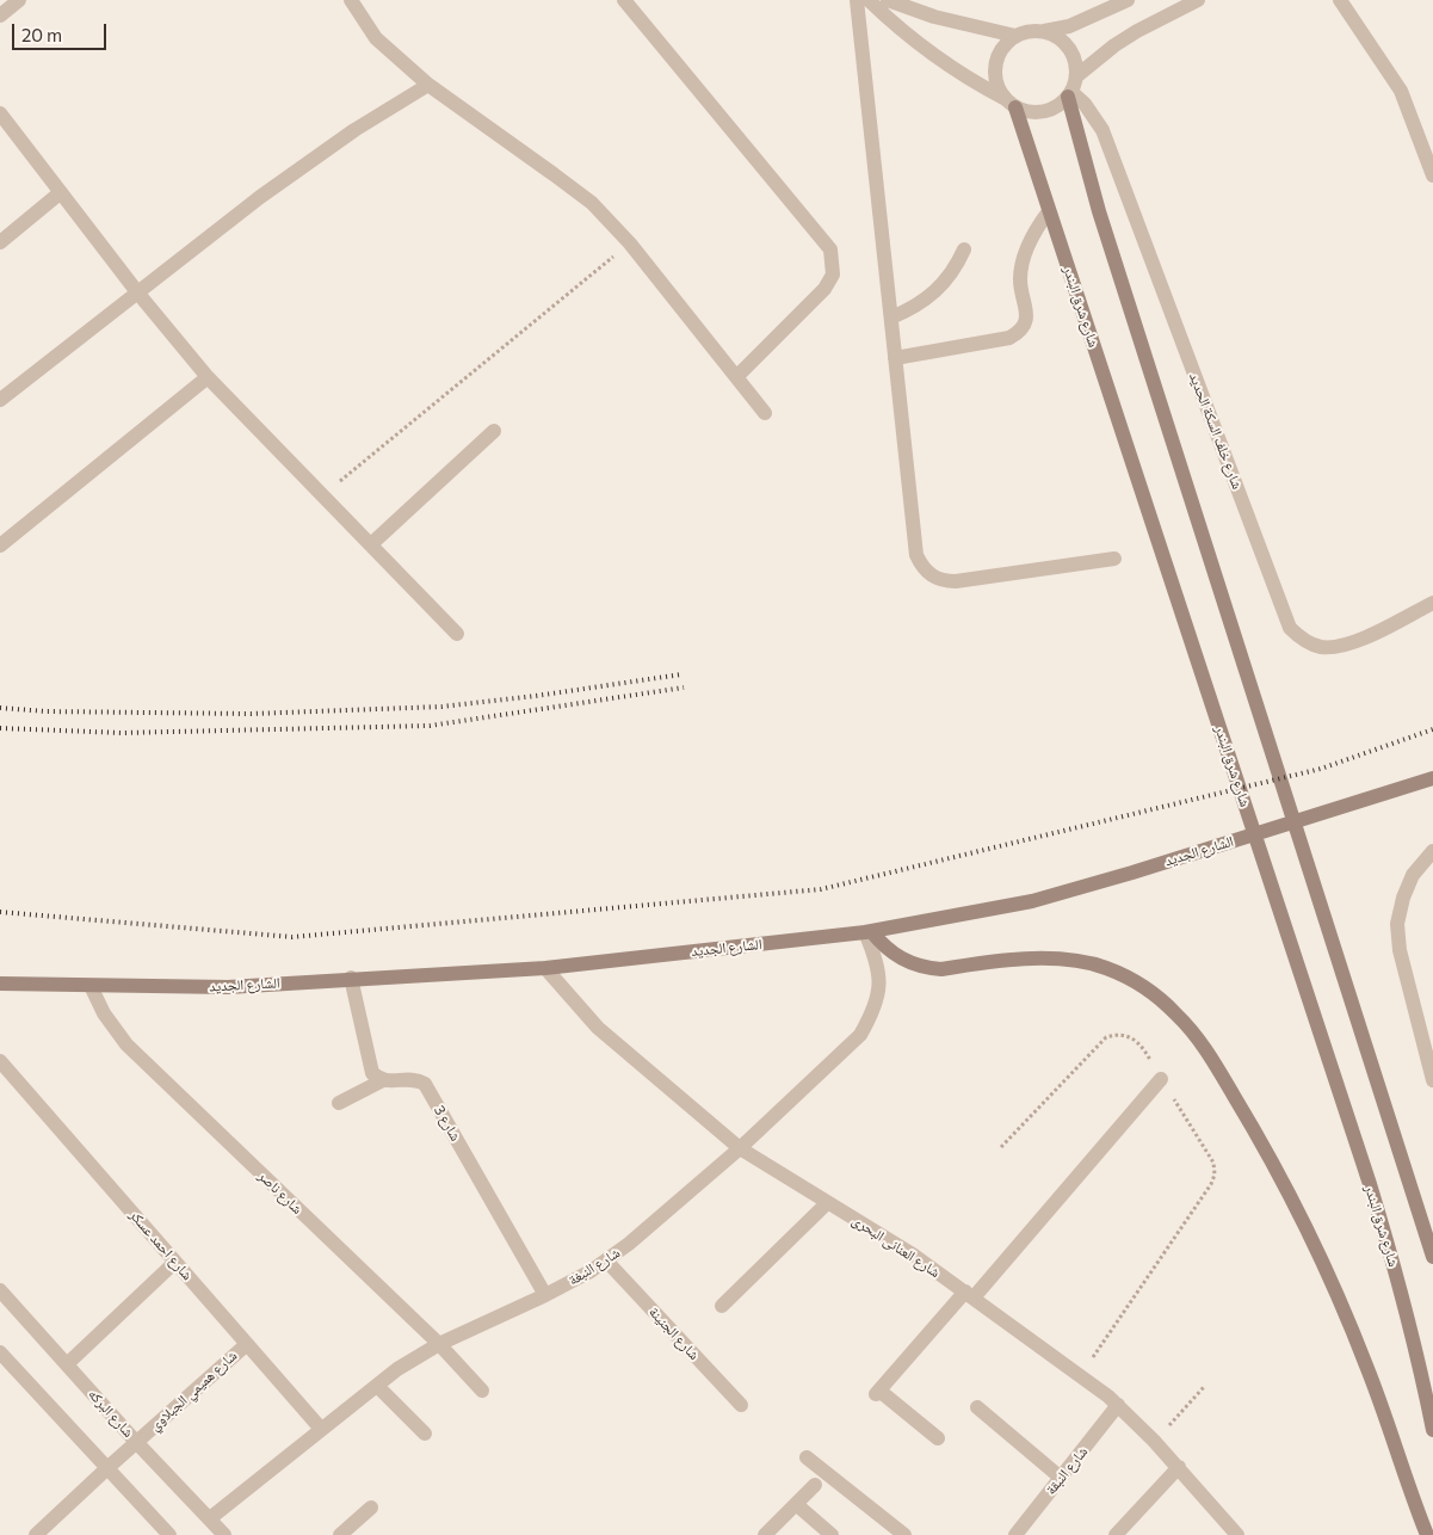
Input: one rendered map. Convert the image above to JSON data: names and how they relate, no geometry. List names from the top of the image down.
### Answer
{
  "streets": {
    "main road": ["شارع شرق البندر", "الشارع الجديد"],
    "street": [
      "شارع خلف السكة الحديد",
      "شارع 3",
      "شارع ناصر",
      "شارع احمد عسكر",
      "شارع العنانى البحرى",
      "شارع النبغة",
      "شارع الجنينة",
      "شارع هميمي الجبلاوي",
      "شارع البركه",
      "شارع النبقة"
    ]
  },
  "crossings": [
    ["شارع شرق البندر", "شارع خلف السكة الحديد"],
    ["الشارع الجديد", "شارع ناصر"],
    ["الشارع الجديد", "شارع العنانى البحرى"],
    ["الشارع الجديد", "شارع النبغة"],
    ["شارع 3", "شارع النبغة"],
    ["شارع ناصر", "شارع النبغة"],
    ["شارع احمد عسكر", "شارع النبغة"],
    ["شارع احمد عسكر", "شارع هميمي الجبلاوي"],
    ["شارع العنانى البحرى", "شارع النبغة"],
    ["شارع العنانى البحرى", "شارع النبقة"],
    ["شارع النبغة", "شارع الجنينة"],
    ["شارع النبغة", "شارع البركه"],
    ["شارع هميمي الجبلاوي", "شارع البركه"]
  ],
  "scale_bar": "20 m"
}
